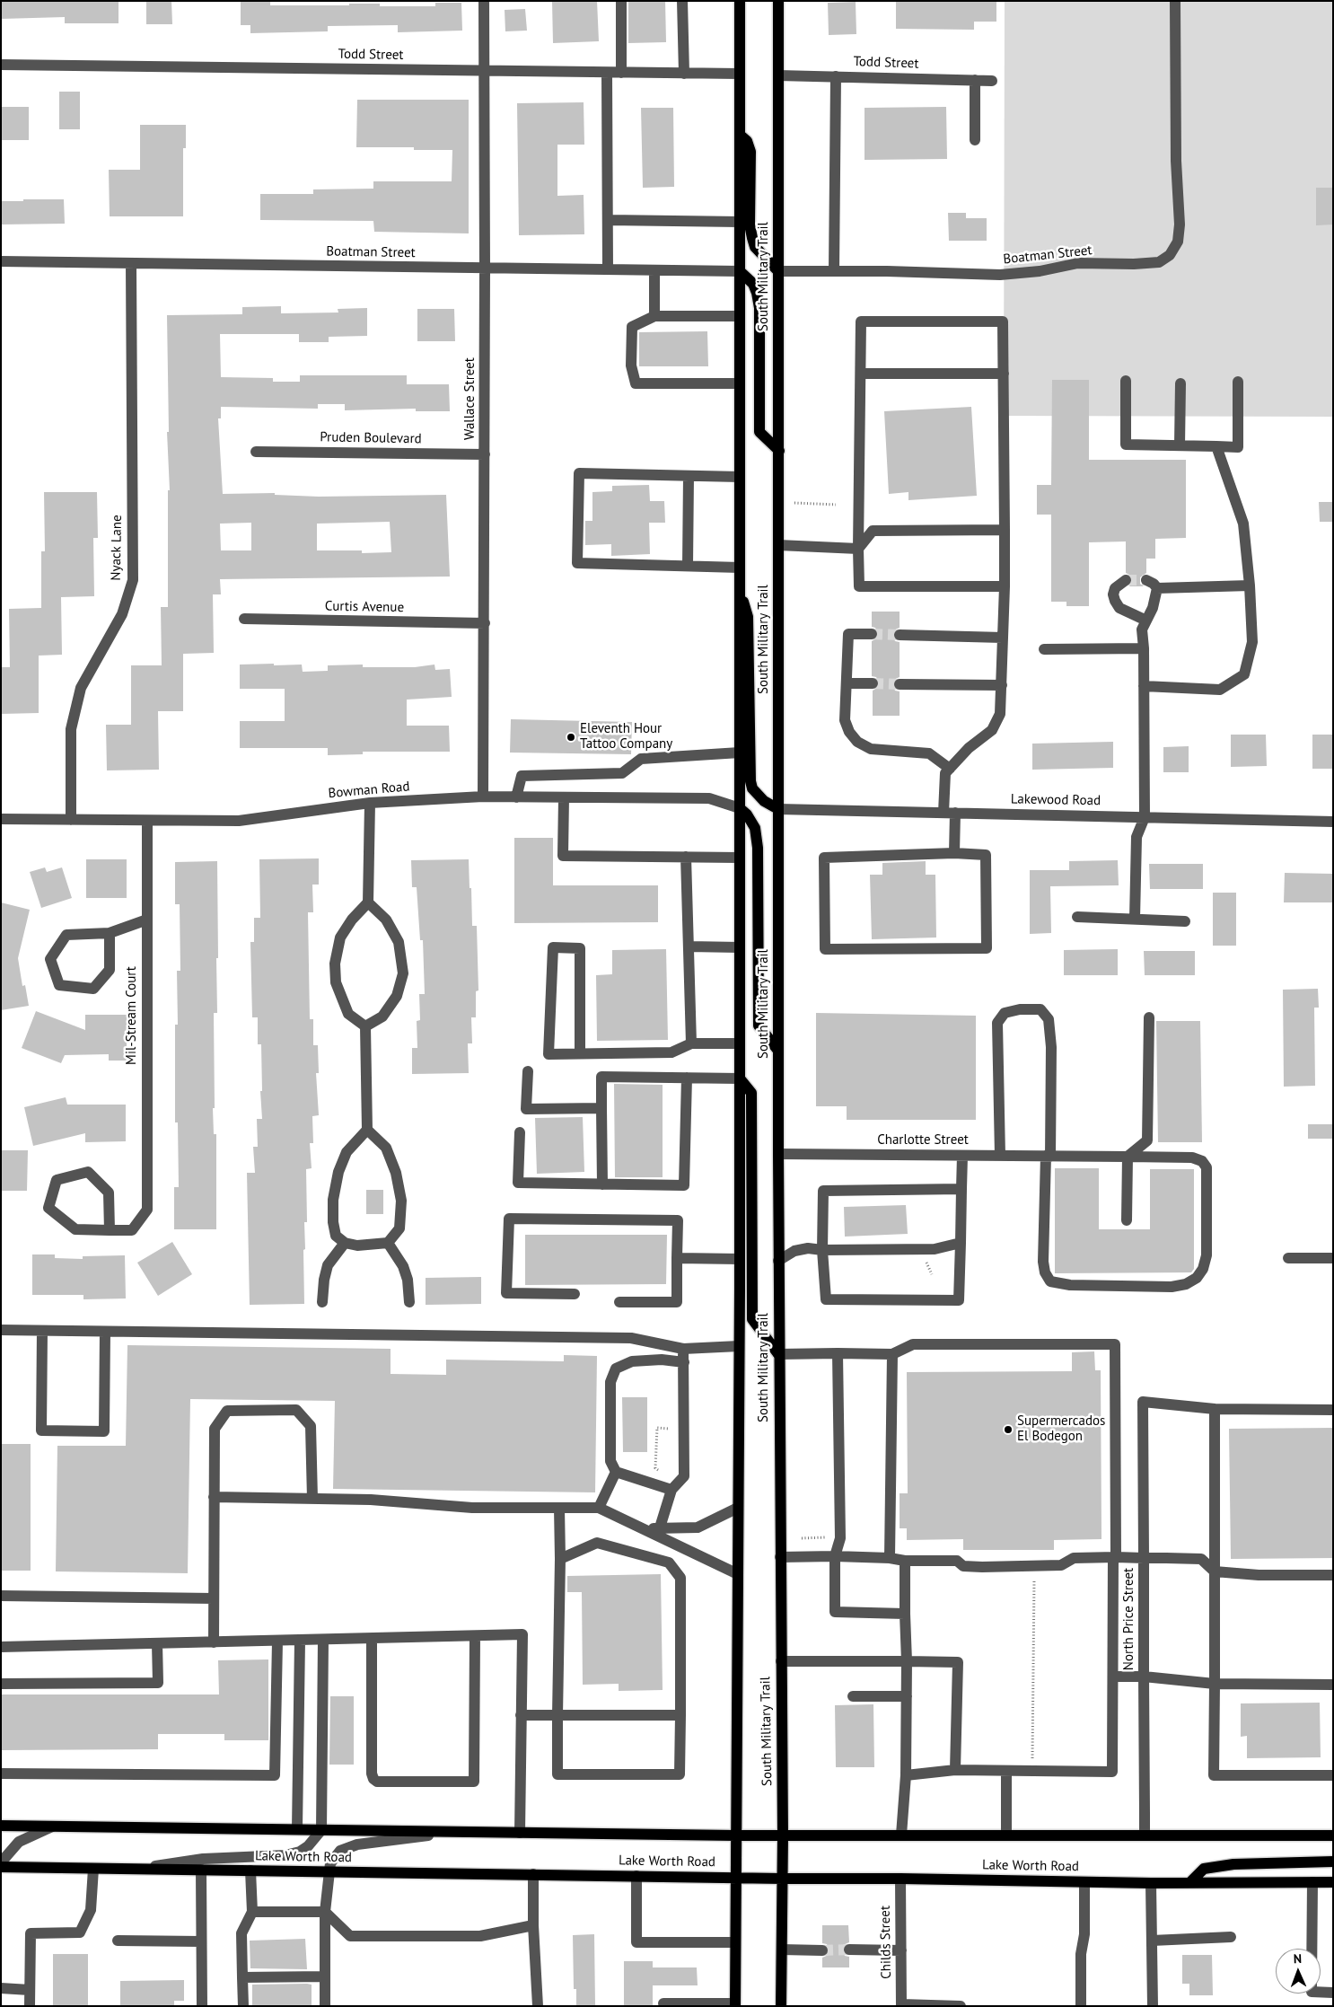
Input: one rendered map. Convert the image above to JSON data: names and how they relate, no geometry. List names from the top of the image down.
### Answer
{
  "streets": {
    "main road": ["South Military Trail", "Lake Worth Road"],
    "street": [
      "Todd Street",
      "Boatman Street",
      "Wallace Street",
      "Pruden Boulevard",
      "Nyack Lane",
      "Curtis Avenue",
      "Bowman Road",
      "Lakewood Road",
      "Mil-Stream Court",
      "Charlotte Street",
      "North Price Street",
      "Childs Street"
    ]
  },
  "crossings": [
    ["Todd Street", "South Military Trail"],
    ["Todd Street", "Wallace Street"],
    ["Boatman Street", "South Military Trail"],
    ["Boatman Street", "Wallace Street"],
    ["Boatman Street", "Nyack Lane"],
    ["South Military Trail", "Bowman Road"],
    ["South Military Trail", "Lakewood Road"],
    ["South Military Trail", "Charlotte Street"],
    ["South Military Trail", "Lake Worth Road"],
    ["Wallace Street", "Pruden Boulevard"],
    ["Wallace Street", "Curtis Avenue"],
    ["Wallace Street", "Bowman Road"],
    ["Nyack Lane", "Bowman Road"],
    ["Bowman Road", "Mil-Stream Court"],
    ["North Price Street", "Lake Worth Road"],
    ["Lake Worth Road", "Childs Street"]
  ],
  "places": ["Eleventh Hour Tattoo Company", "Supermercados El Bodegon"],
  "north": "top"
}
